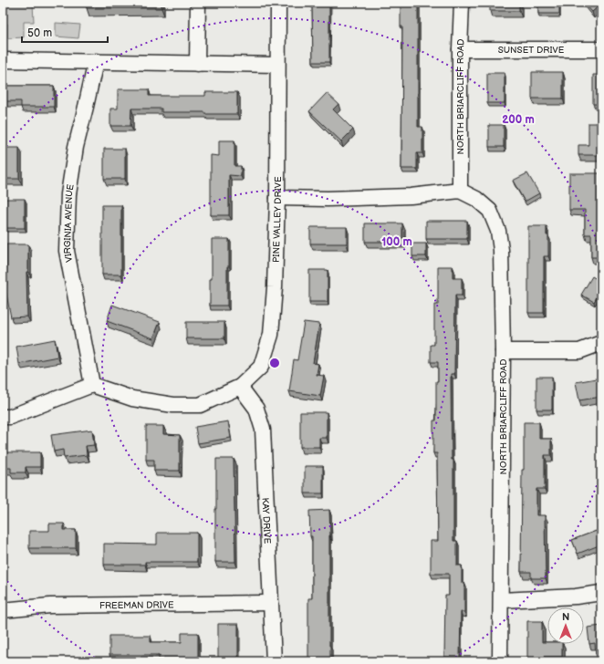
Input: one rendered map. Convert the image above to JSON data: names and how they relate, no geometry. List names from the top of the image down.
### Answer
{
  "streets": {
    "street": [
      "SUNSET DRIVE",
      "NORTH BRIARCLIFF ROAD",
      "PINE VALLEY DRIVE",
      "VIRGINIA AVENUE",
      "KAY DRIVE",
      "FREEMAN DRIVE"
    ]
  },
  "crossings": [
    ["SUNSET DRIVE", "NORTH BRIARCLIFF ROAD"],
    ["NORTH BRIARCLIFF ROAD", "PINE VALLEY DRIVE"],
    ["PINE VALLEY DRIVE", "VIRGINIA AVENUE"],
    ["PINE VALLEY DRIVE", "KAY DRIVE"],
    ["KAY DRIVE", "FREEMAN DRIVE"]
  ],
  "scale_bar": "50 m",
  "north": "top",
  "rings": ["200 m", "100 m"]
}
